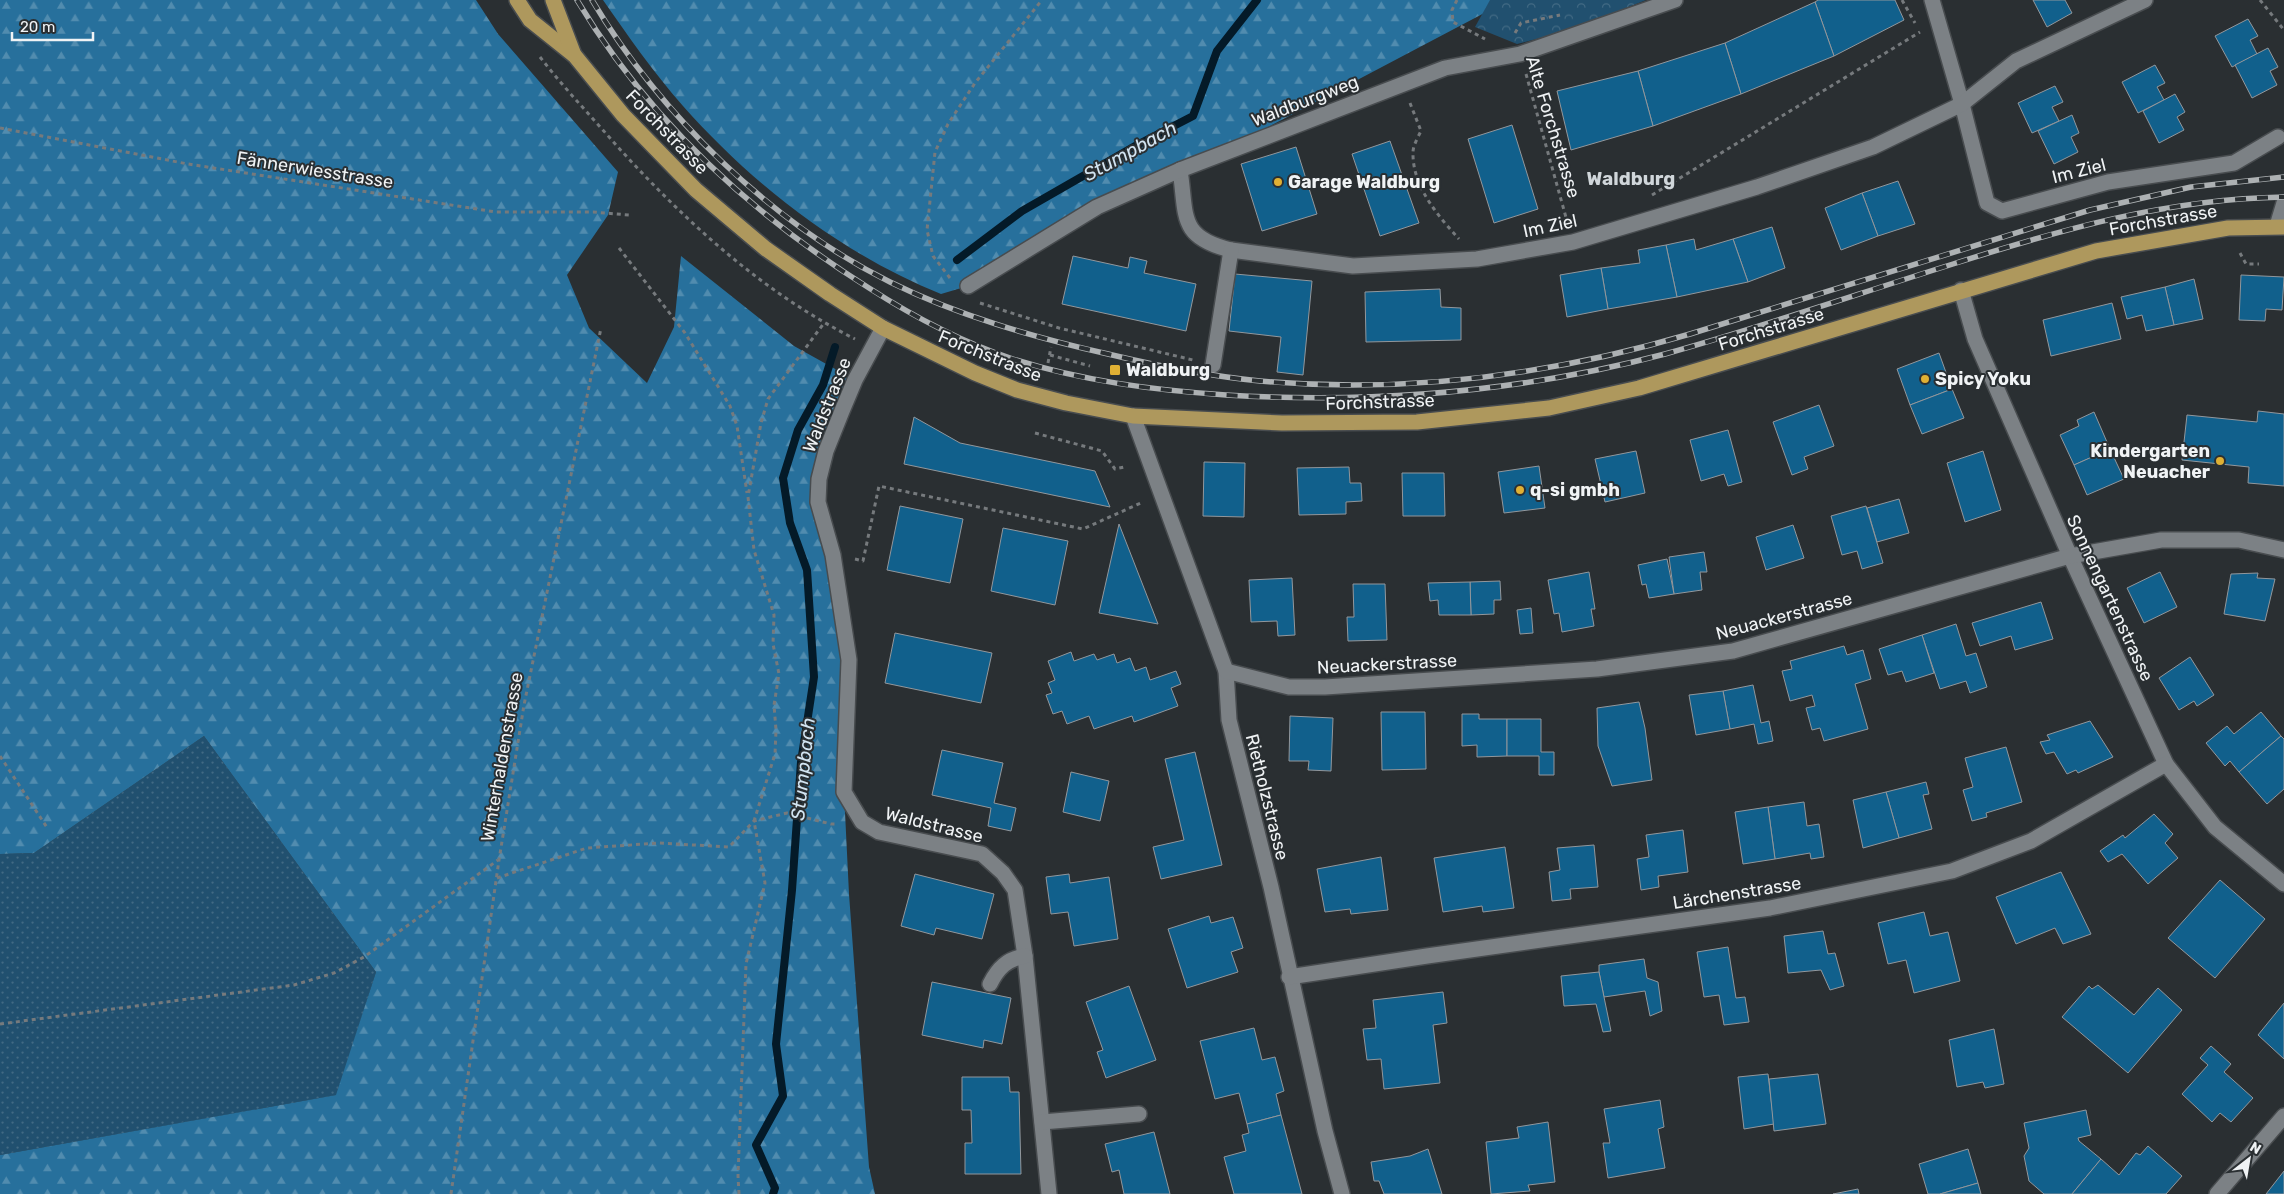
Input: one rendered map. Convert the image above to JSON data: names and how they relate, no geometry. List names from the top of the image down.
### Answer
{
  "streets": {
    "main road": ["Forchstrasse"],
    "street": [
      "Waldburgweg",
      "Im Ziel",
      "Waldstrasse",
      "Sonnengartenstrasse",
      "Neuackerstrasse",
      "Rietholzstrasse",
      "Lärchenstrasse"
    ],
    "path": ["Alte Forchstrasse", "Fännerwiesstrasse", "Winterhaldenstrasse"]
  },
  "crossings": [
    ["Waldburgweg", "Alte Forchstrasse"],
    ["Waldburgweg", "Im Ziel"],
    ["Alte Forchstrasse", "Im Ziel"],
    ["Forchstrasse", "Waldstrasse"],
    ["Forchstrasse", "Sonnengartenstrasse"],
    ["Forchstrasse", "Rietholzstrasse"],
    ["Sonnengartenstrasse", "Neuackerstrasse"],
    ["Sonnengartenstrasse", "Lärchenstrasse"],
    ["Neuackerstrasse", "Rietholzstrasse"],
    ["Rietholzstrasse", "Lärchenstrasse"]
  ],
  "districts": ["Waldburg"],
  "water": ["Stumpbach"],
  "places": {
    "other": [
      "Garage Waldburg",
      "Spicy Yoku",
      "Kindergarten Neuacher",
      "q-si gmbh"
    ],
    "transit": ["Waldburg"]
  },
  "scale_bar": "20 m",
  "north": "top right"
}
